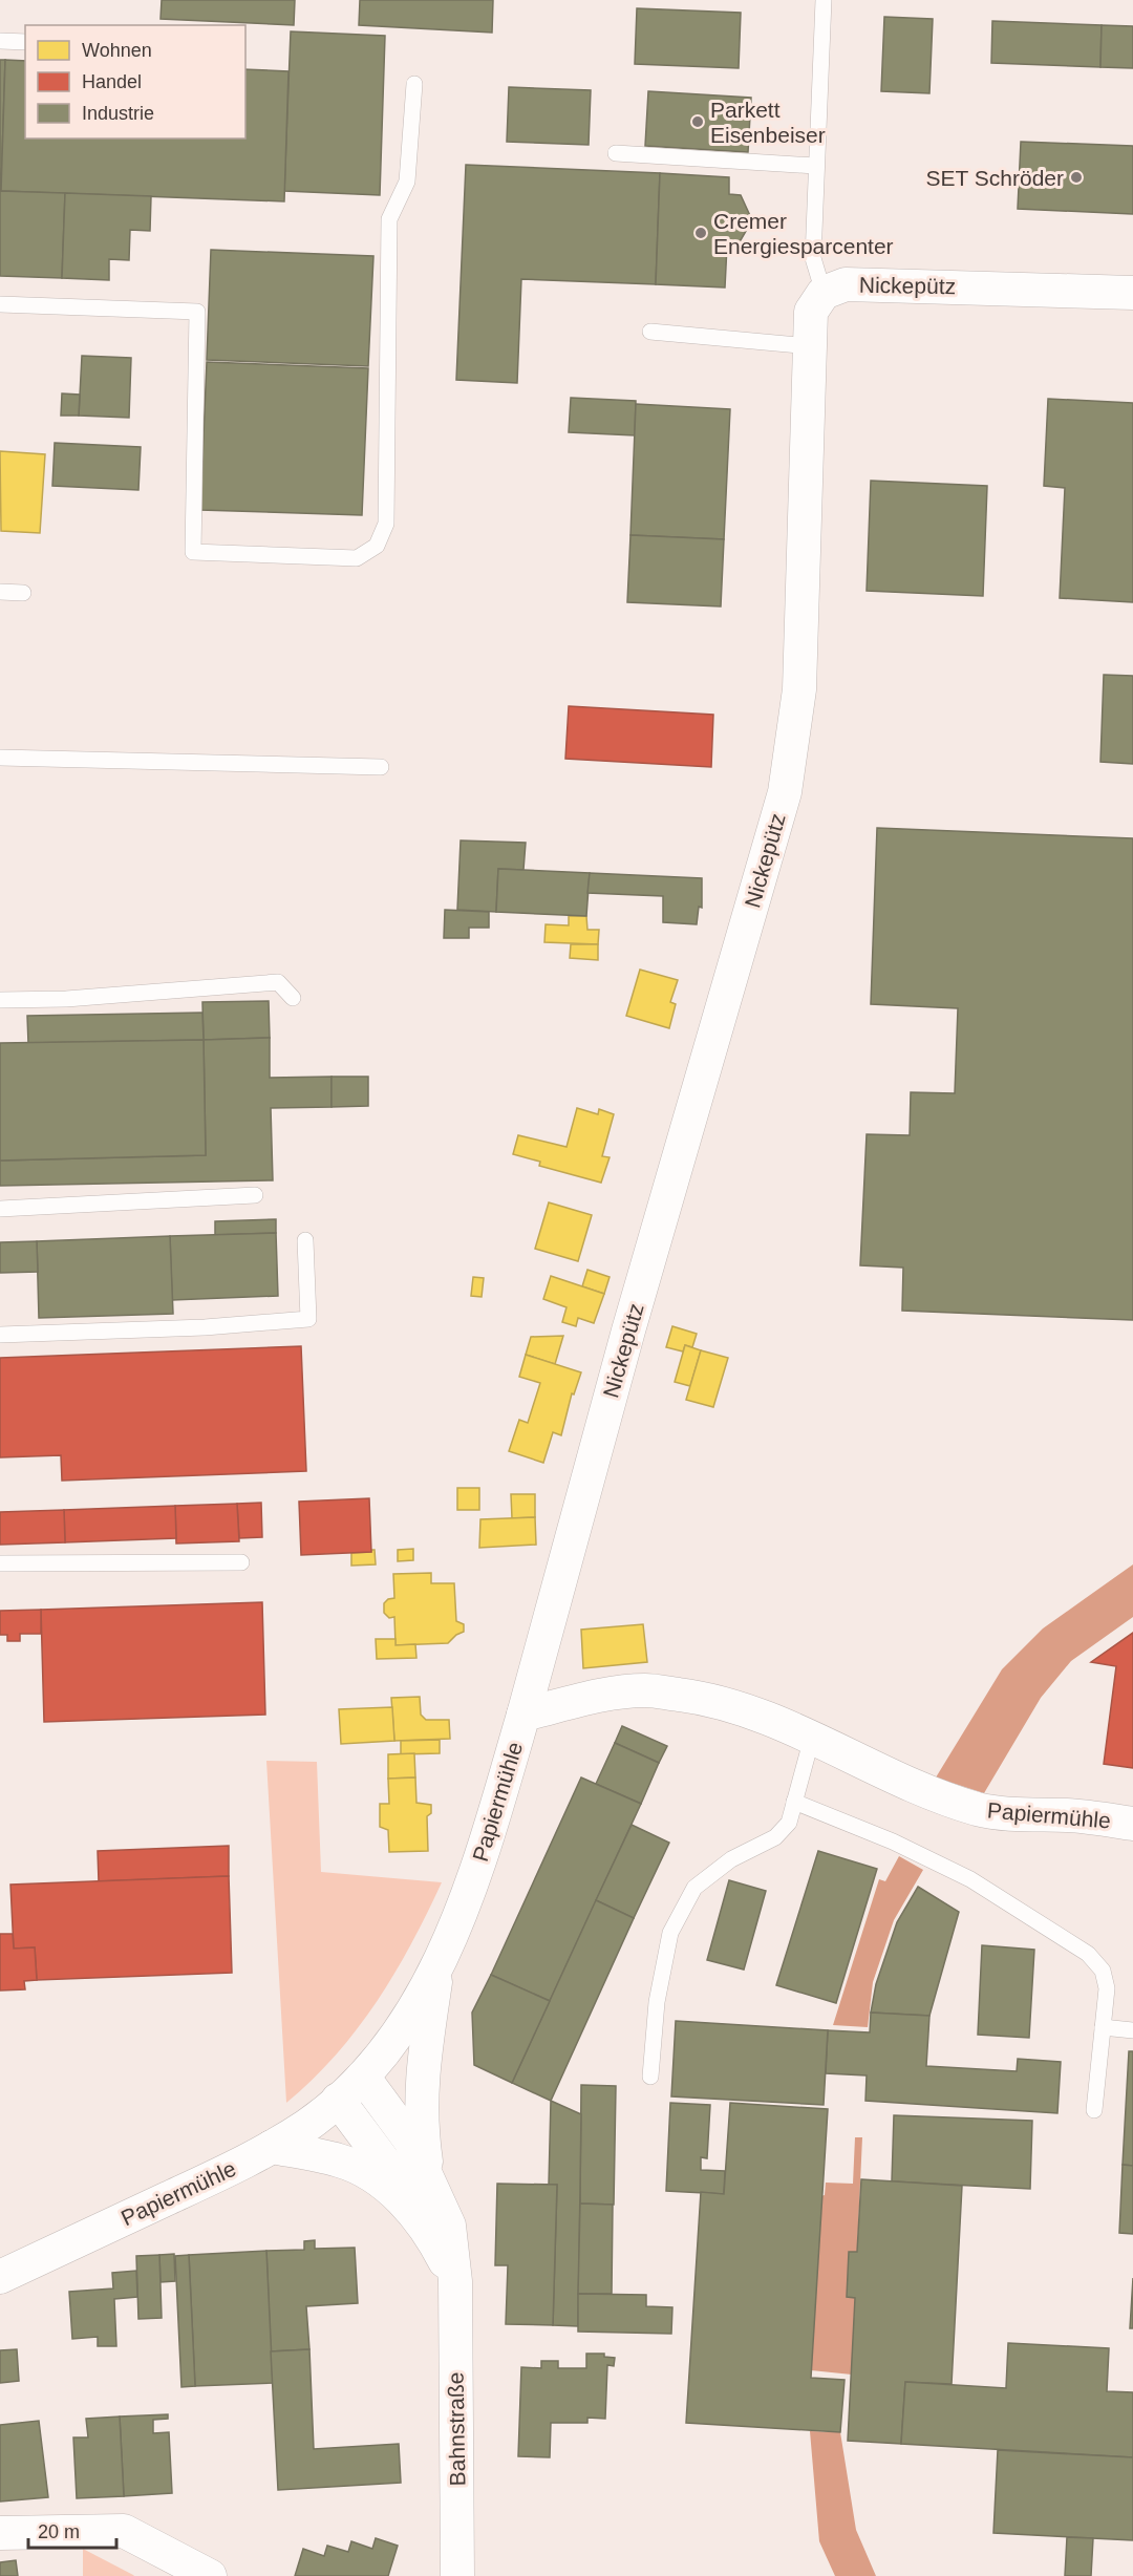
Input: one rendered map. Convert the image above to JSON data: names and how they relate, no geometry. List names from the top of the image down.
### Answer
{
  "streets": {
    "street": ["Nickepütz", "Papiermühle", "Bahnstraße"]
  },
  "crossings": [
    ["Nickepütz", "Papiermühle"],
    ["Papiermühle", "Bahnstraße"]
  ],
  "places": ["Parkett Eisenbeiser", "SET Schröder", "Cremer Energiesparcenter"],
  "legend": ["Wohnen", "Handel", "Industrie"],
  "scale_bar": "20 m"
}
